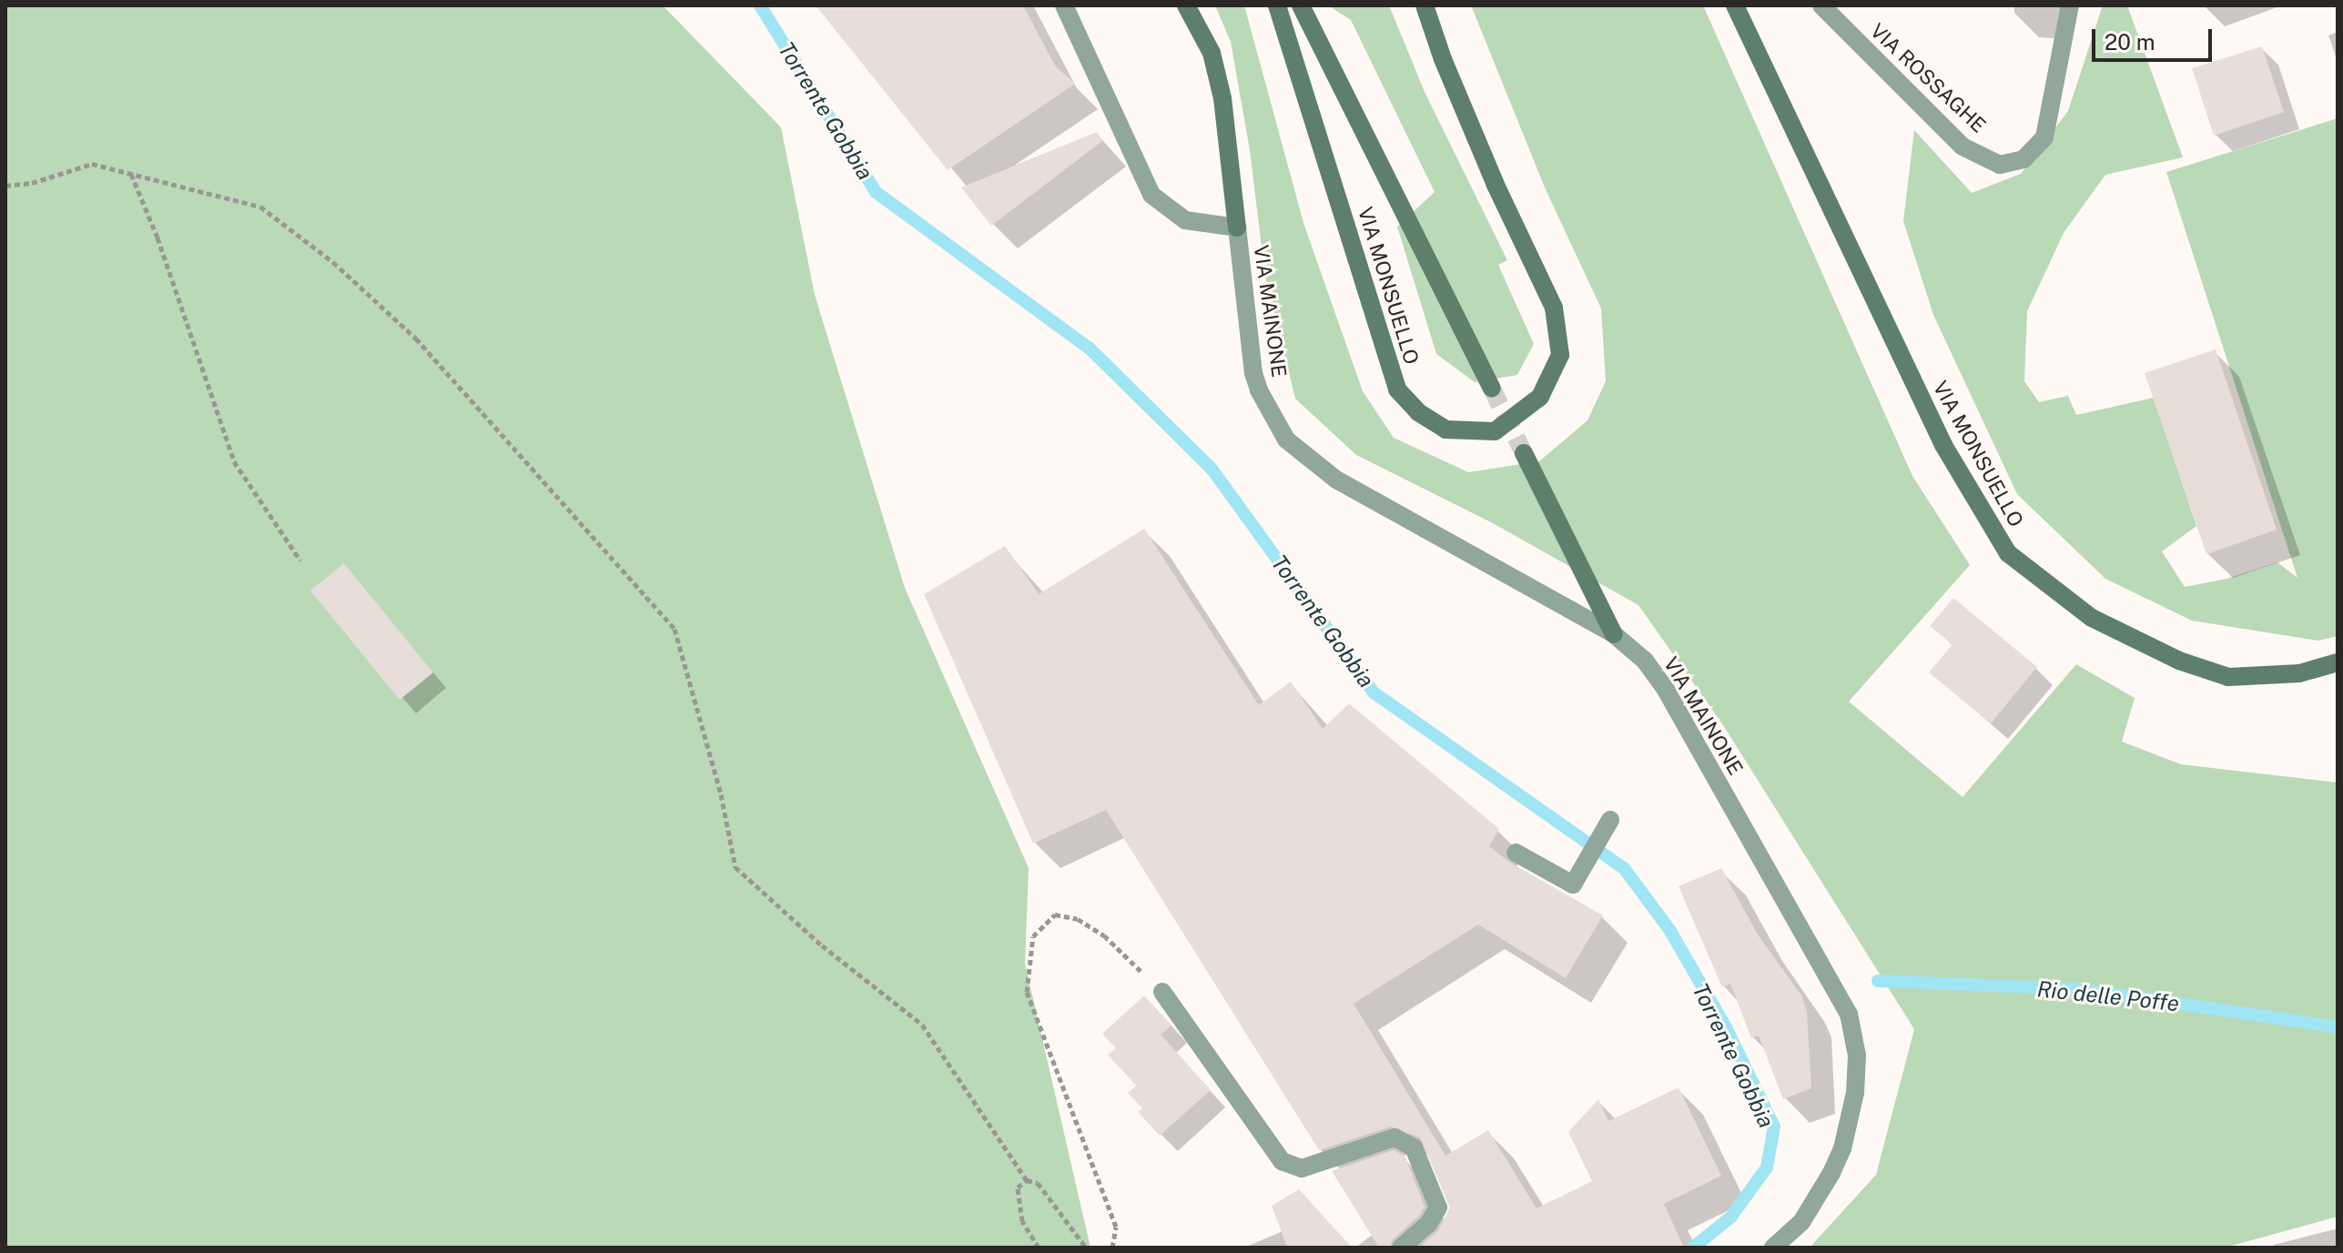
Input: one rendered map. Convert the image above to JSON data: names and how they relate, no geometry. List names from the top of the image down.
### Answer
{
  "streets": {
    "main road": ["VIA MONSUELLO"],
    "street": ["VIA ROSSAGHE", "VIA MAINONE"]
  },
  "water": ["Torrente Gobbia", "Rio delle Poffe"],
  "scale_bar": "20 m"
}
